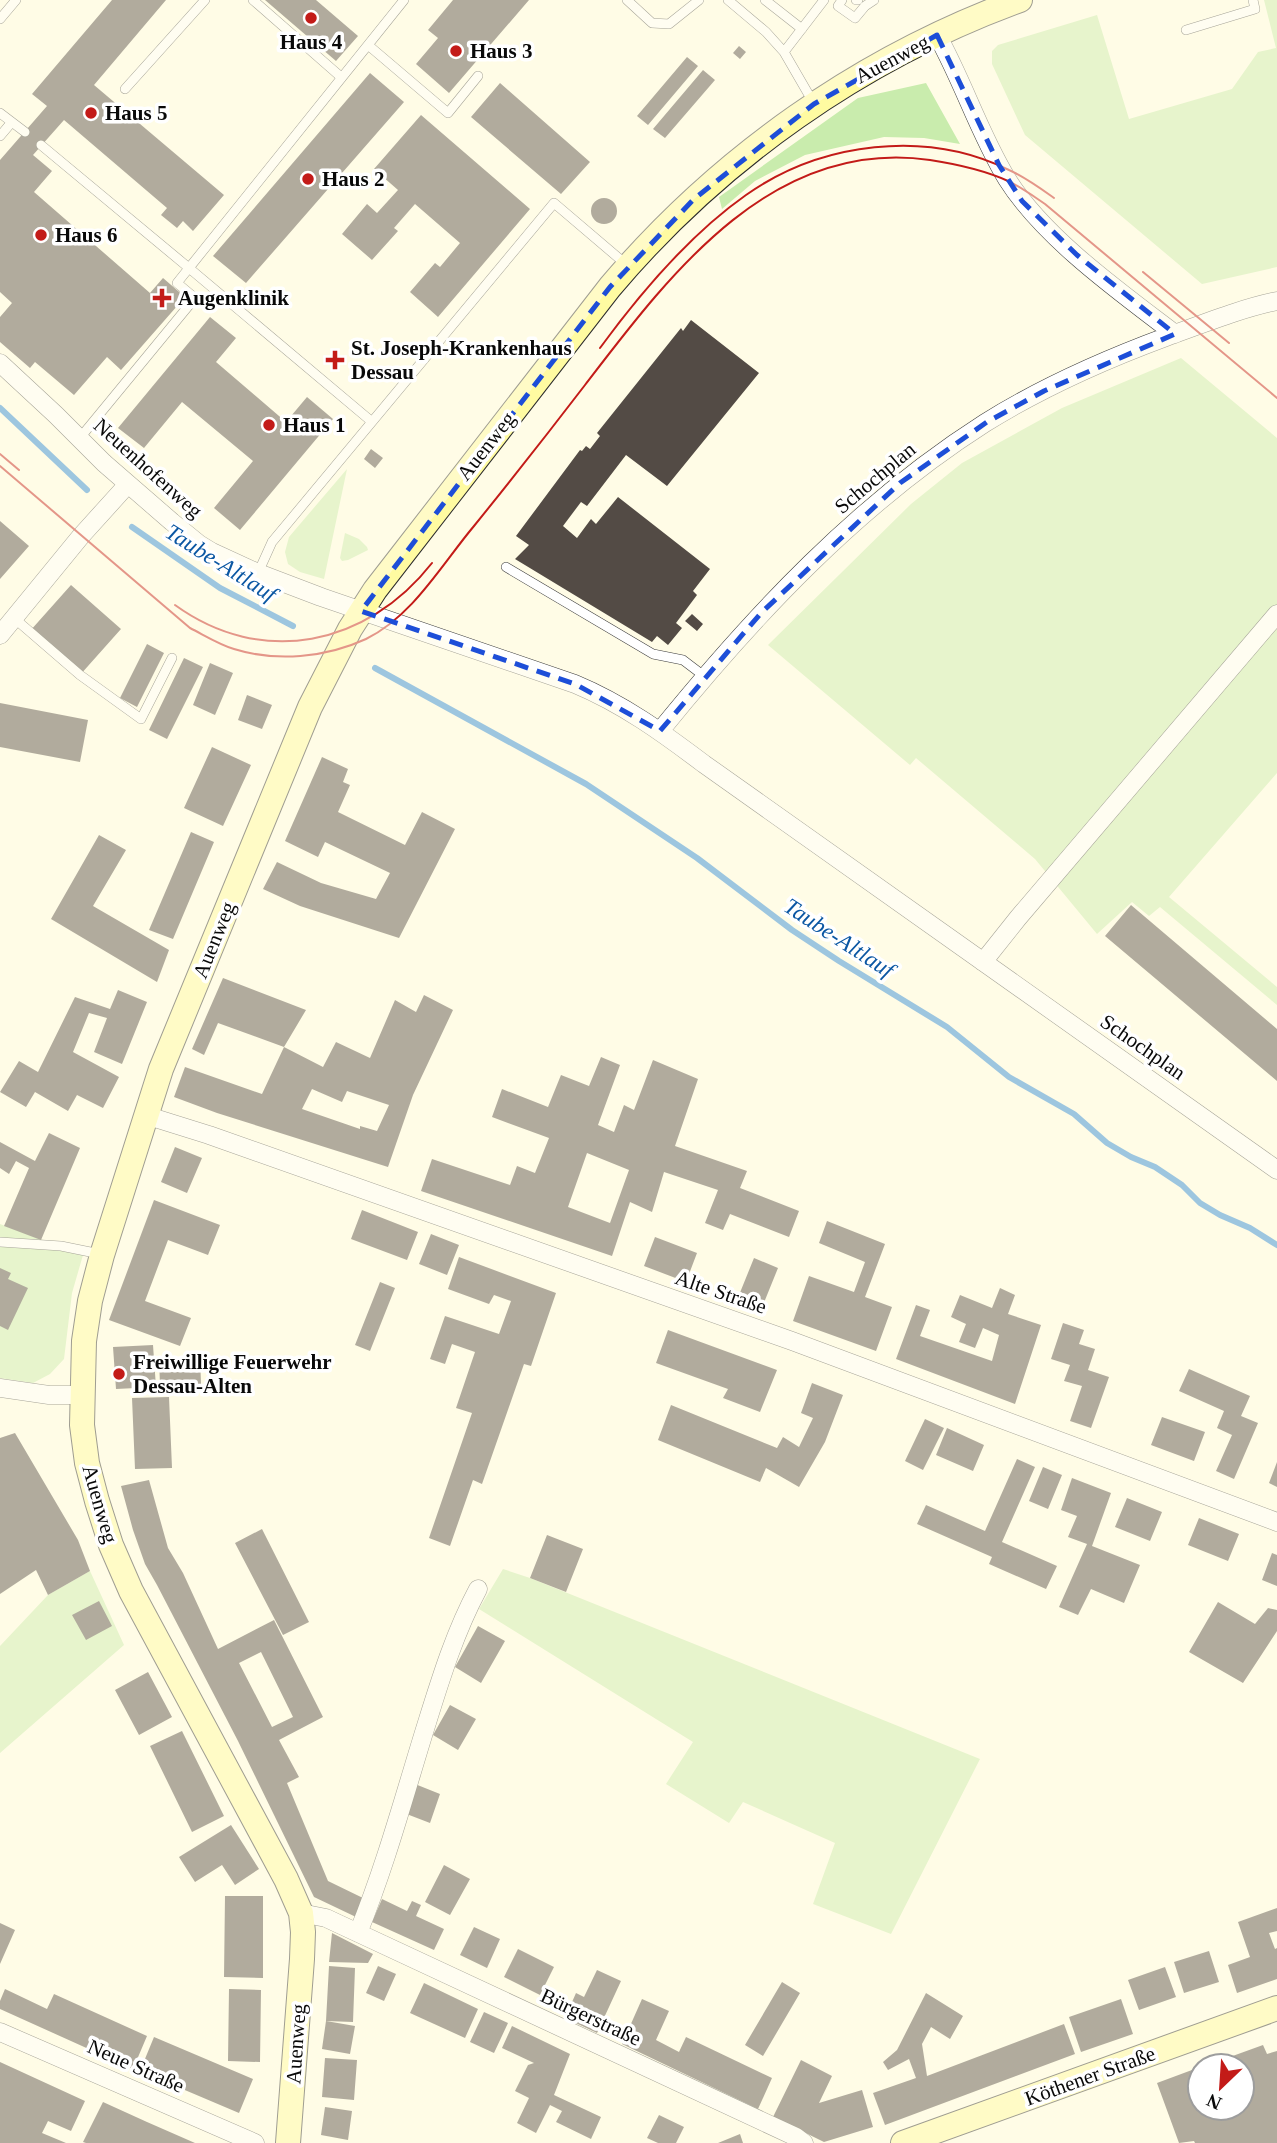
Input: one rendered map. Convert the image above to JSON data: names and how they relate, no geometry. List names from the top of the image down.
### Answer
{
  "streets": {
    "main road": ["Auenweg", "Köthener Straße"],
    "street": [
      "Neuenhofenweg",
      "Schochplan",
      "Alte Straße",
      "Bürgerstraße",
      "Neue Straße"
    ]
  },
  "crossings": [
    ["Auenweg", "Neuenhofenweg"],
    ["Auenweg", "Schochplan"],
    ["Auenweg", "Alte Straße"],
    ["Auenweg", "Bürgerstraße"],
    ["Neuenhofenweg", "Schochplan"]
  ],
  "water": ["Taube-Altlauf"],
  "places": {
    "other": [
      "Haus 4",
      "Haus 3",
      "Haus 5",
      "Haus 2",
      "Haus 6",
      "Haus 1",
      "Freiwillige Feuerwehr Dessau-Alten"
    ],
    "health": ["Augenklinik", "St. Joseph-Krankenhaus Dessau"]
  },
  "north": "bottom left"
}
